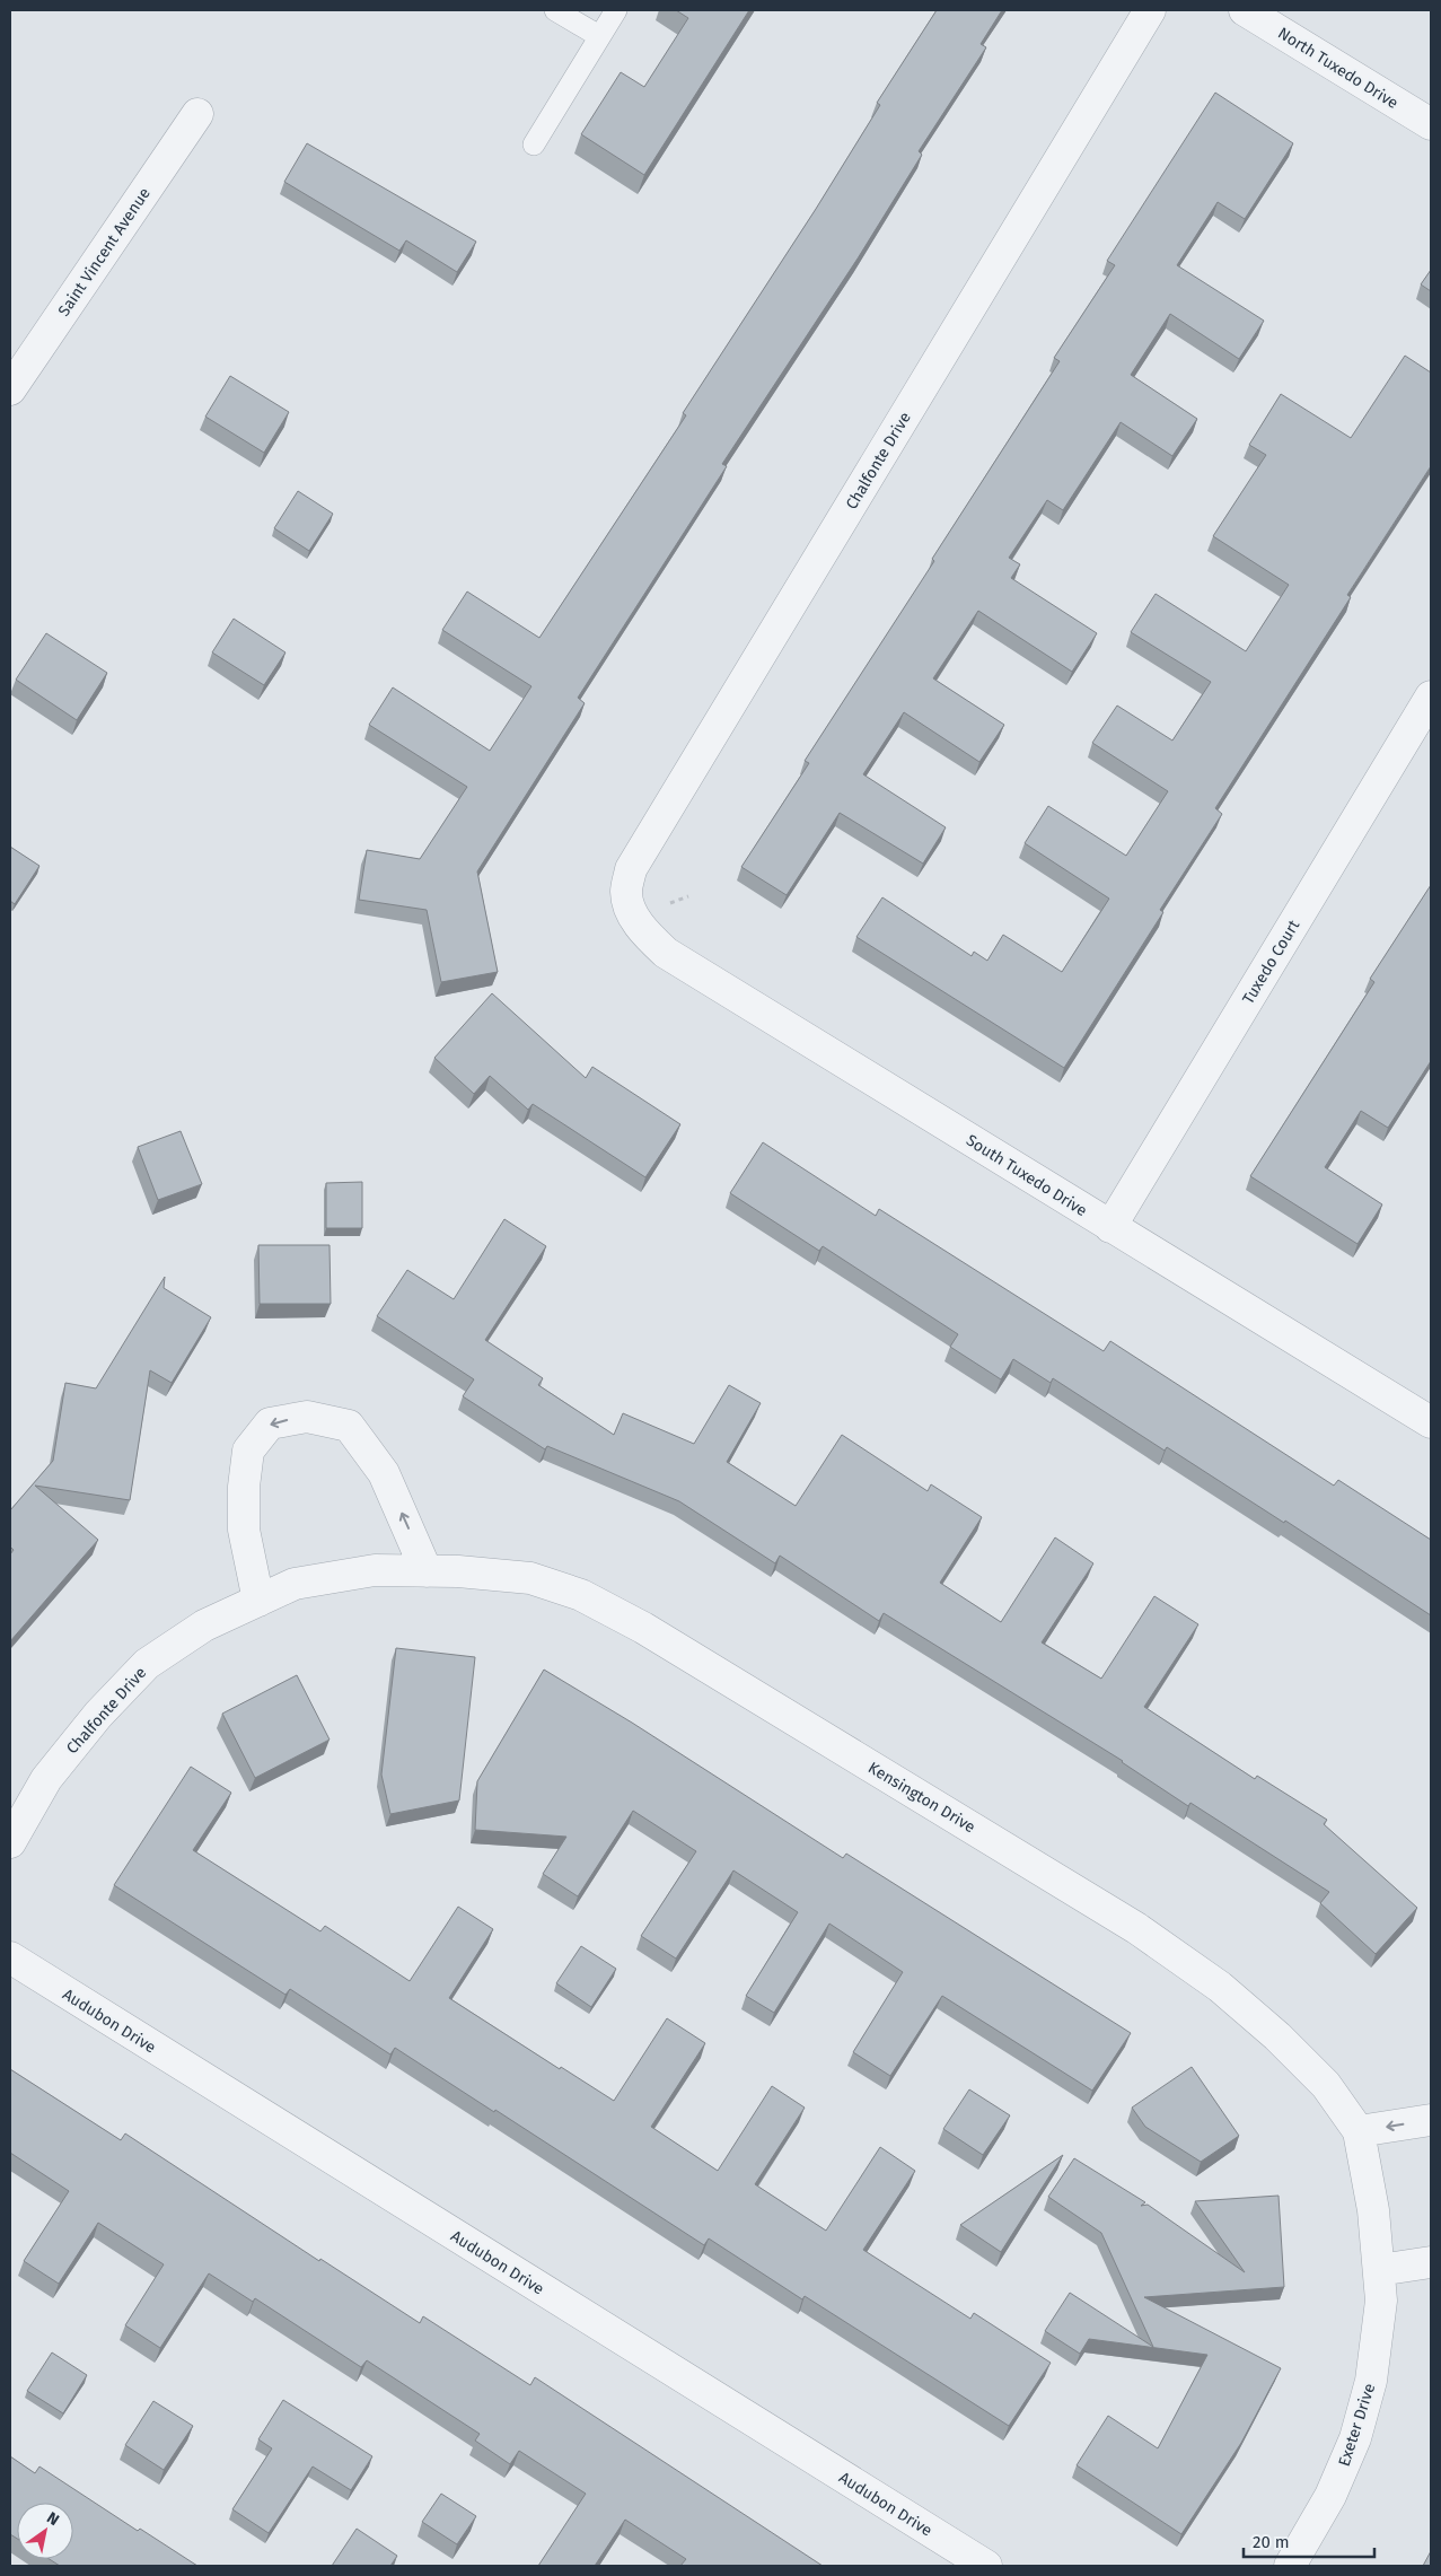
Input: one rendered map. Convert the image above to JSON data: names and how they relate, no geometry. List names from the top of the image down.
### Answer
{
  "streets": {
    "street": [
      "North Tuxedo Drive",
      "Saint Vincent Avenue",
      "Chalfonte Drive",
      "Tuxedo Court",
      "South Tuxedo Drive",
      "Kensington Drive",
      "Audubon Drive",
      "Exeter Drive"
    ]
  },
  "crossings": [
    ["Chalfonte Drive", "South Tuxedo Drive"],
    ["Chalfonte Drive", "Kensington Drive"],
    ["Tuxedo Court", "South Tuxedo Drive"],
    ["Kensington Drive", "Exeter Drive"]
  ],
  "scale_bar": "20 m",
  "north": "top right"
}
